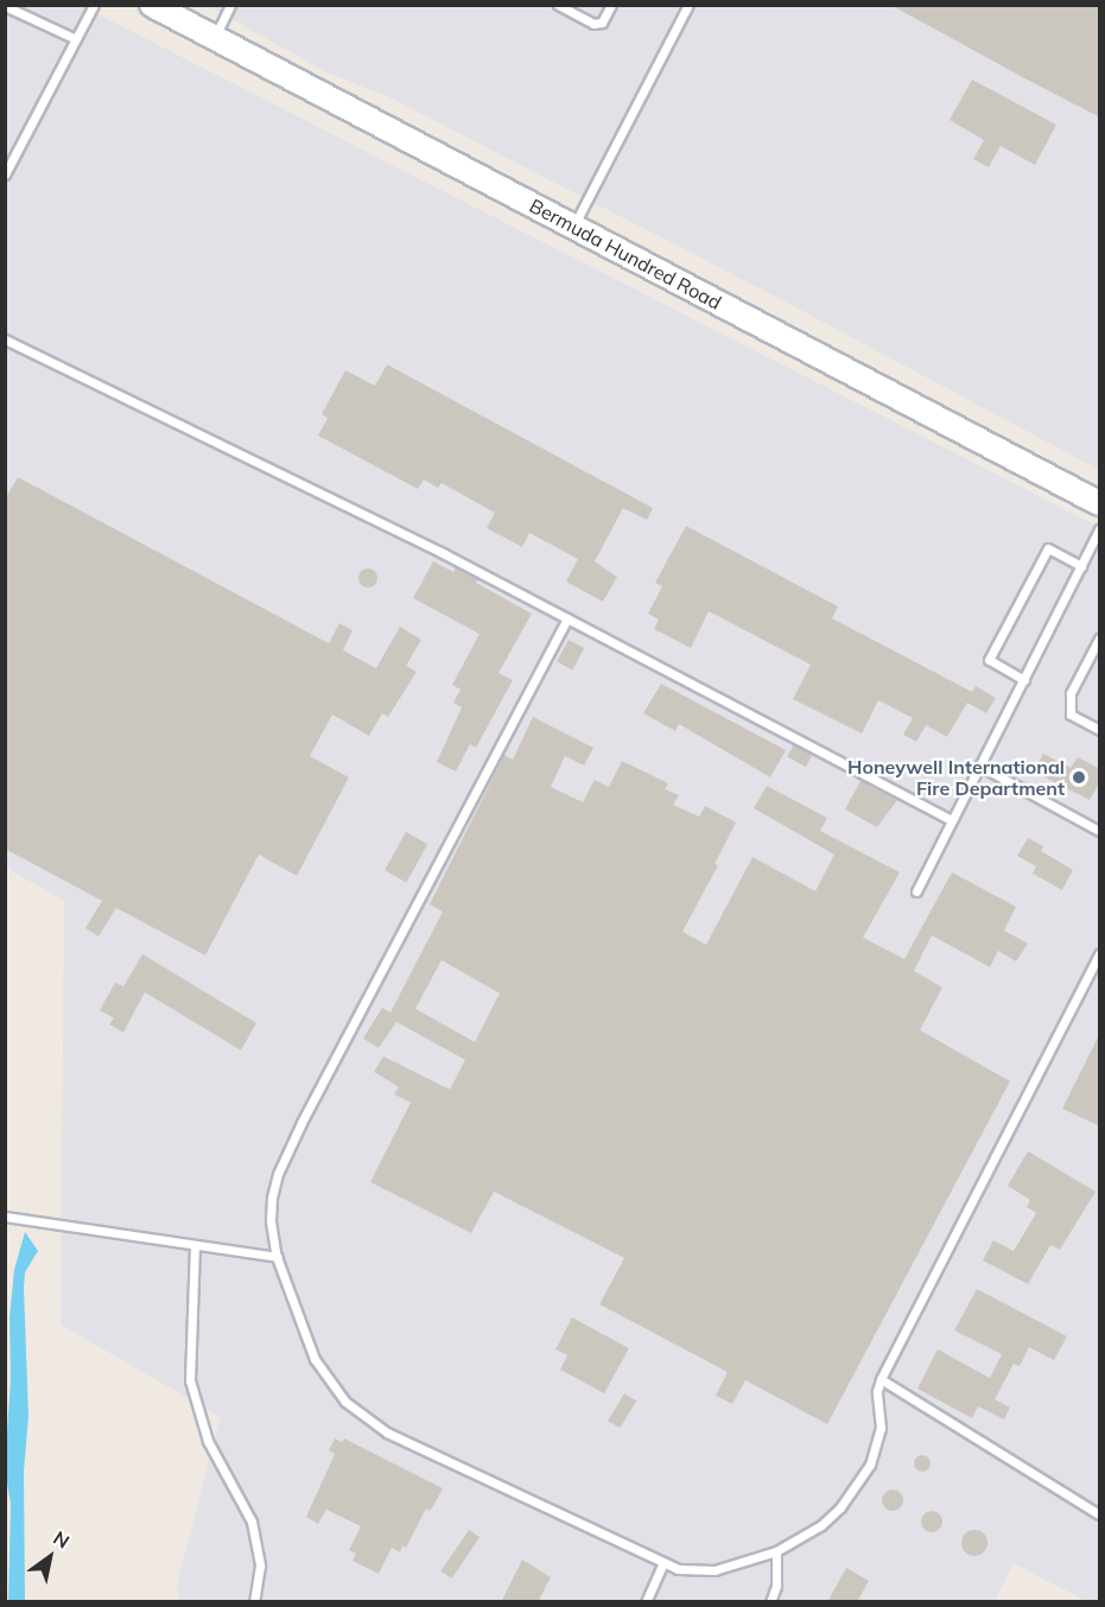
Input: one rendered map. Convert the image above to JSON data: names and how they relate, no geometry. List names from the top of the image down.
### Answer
{
  "streets": {
    "street": ["Bermuda Hundred Road"]
  },
  "places": ["Honeywell International Fire Department"],
  "north": "top right"
}
